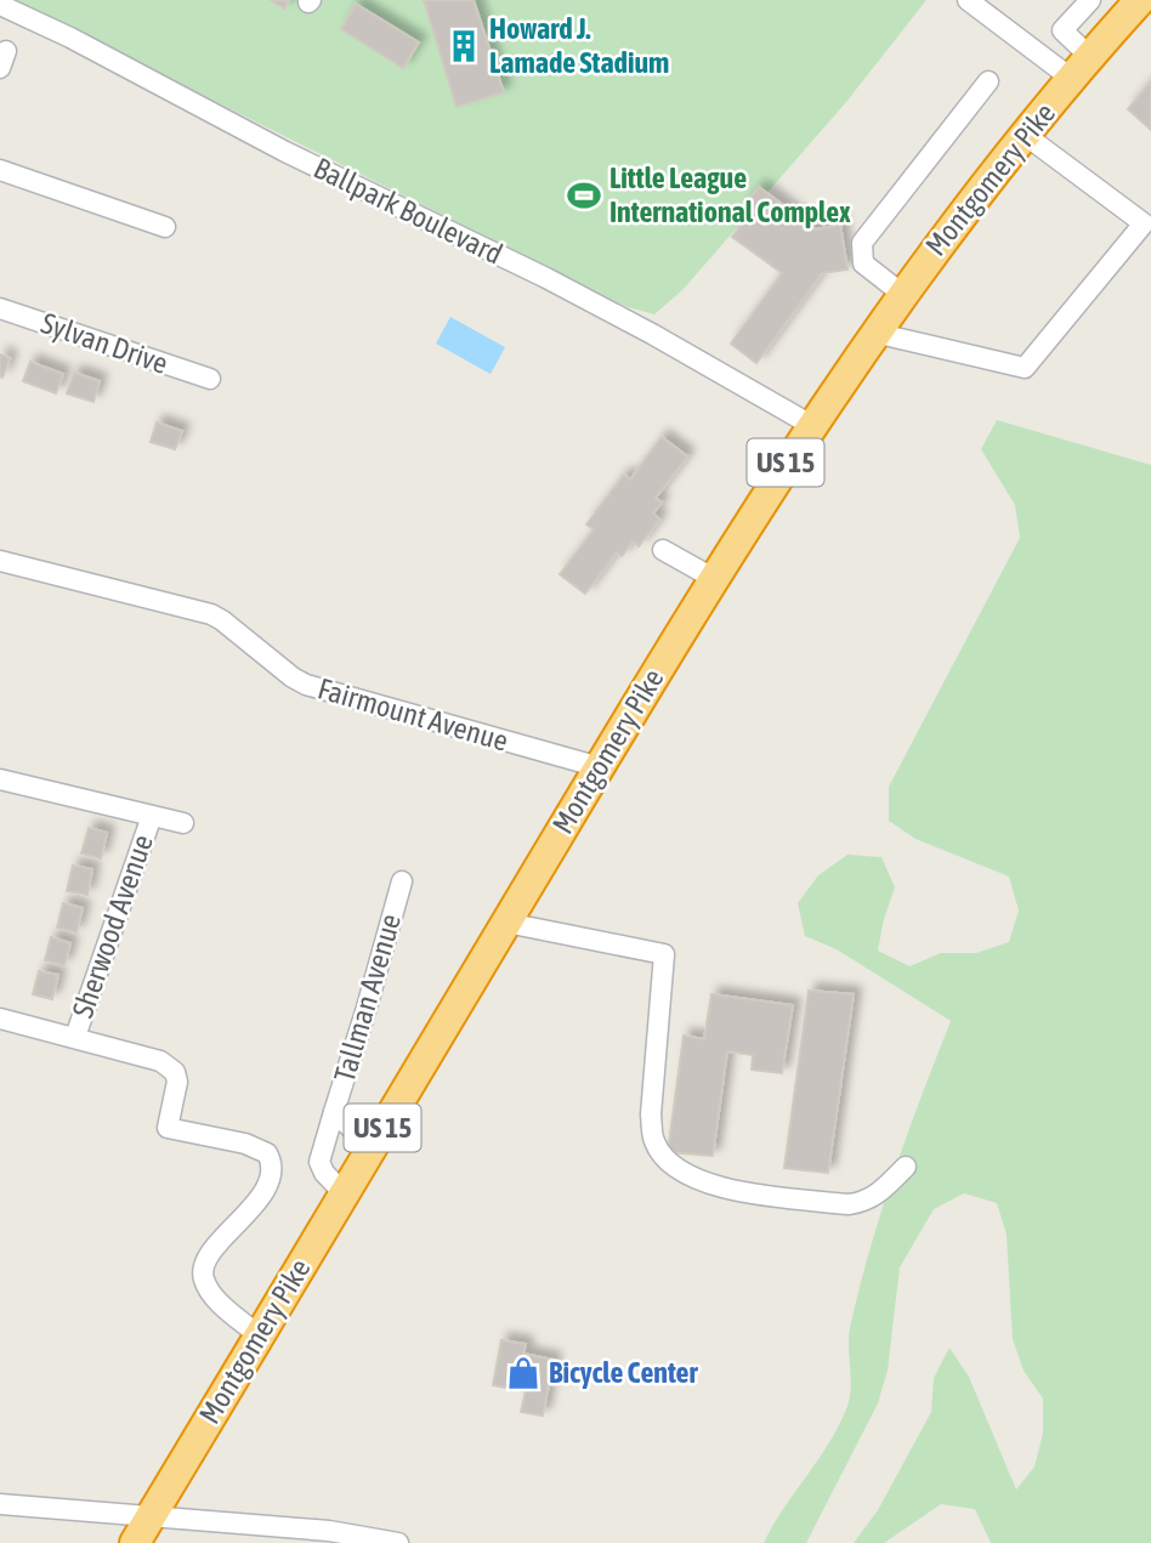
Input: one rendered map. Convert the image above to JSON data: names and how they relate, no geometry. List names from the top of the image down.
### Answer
{
  "streets": {
    "highway": ["Montgomery Pike", "US 15"],
    "street": [
      "Ballpark Boulevard",
      "Sylvan Drive",
      "Fairmount Avenue",
      "Sherwood Avenue",
      "Tallman Avenue"
    ]
  },
  "crossings": [
    ["Montgomery Pike", "Ballpark Boulevard"],
    ["Montgomery Pike", "Fairmount Avenue"],
    ["Montgomery Pike", "Tallman Avenue"]
  ],
  "places": {
    "building": ["Howard J. Lamade Stadium"],
    "sports": ["Little League International Complex"],
    "shop": ["Bicycle Center"]
  }
}
